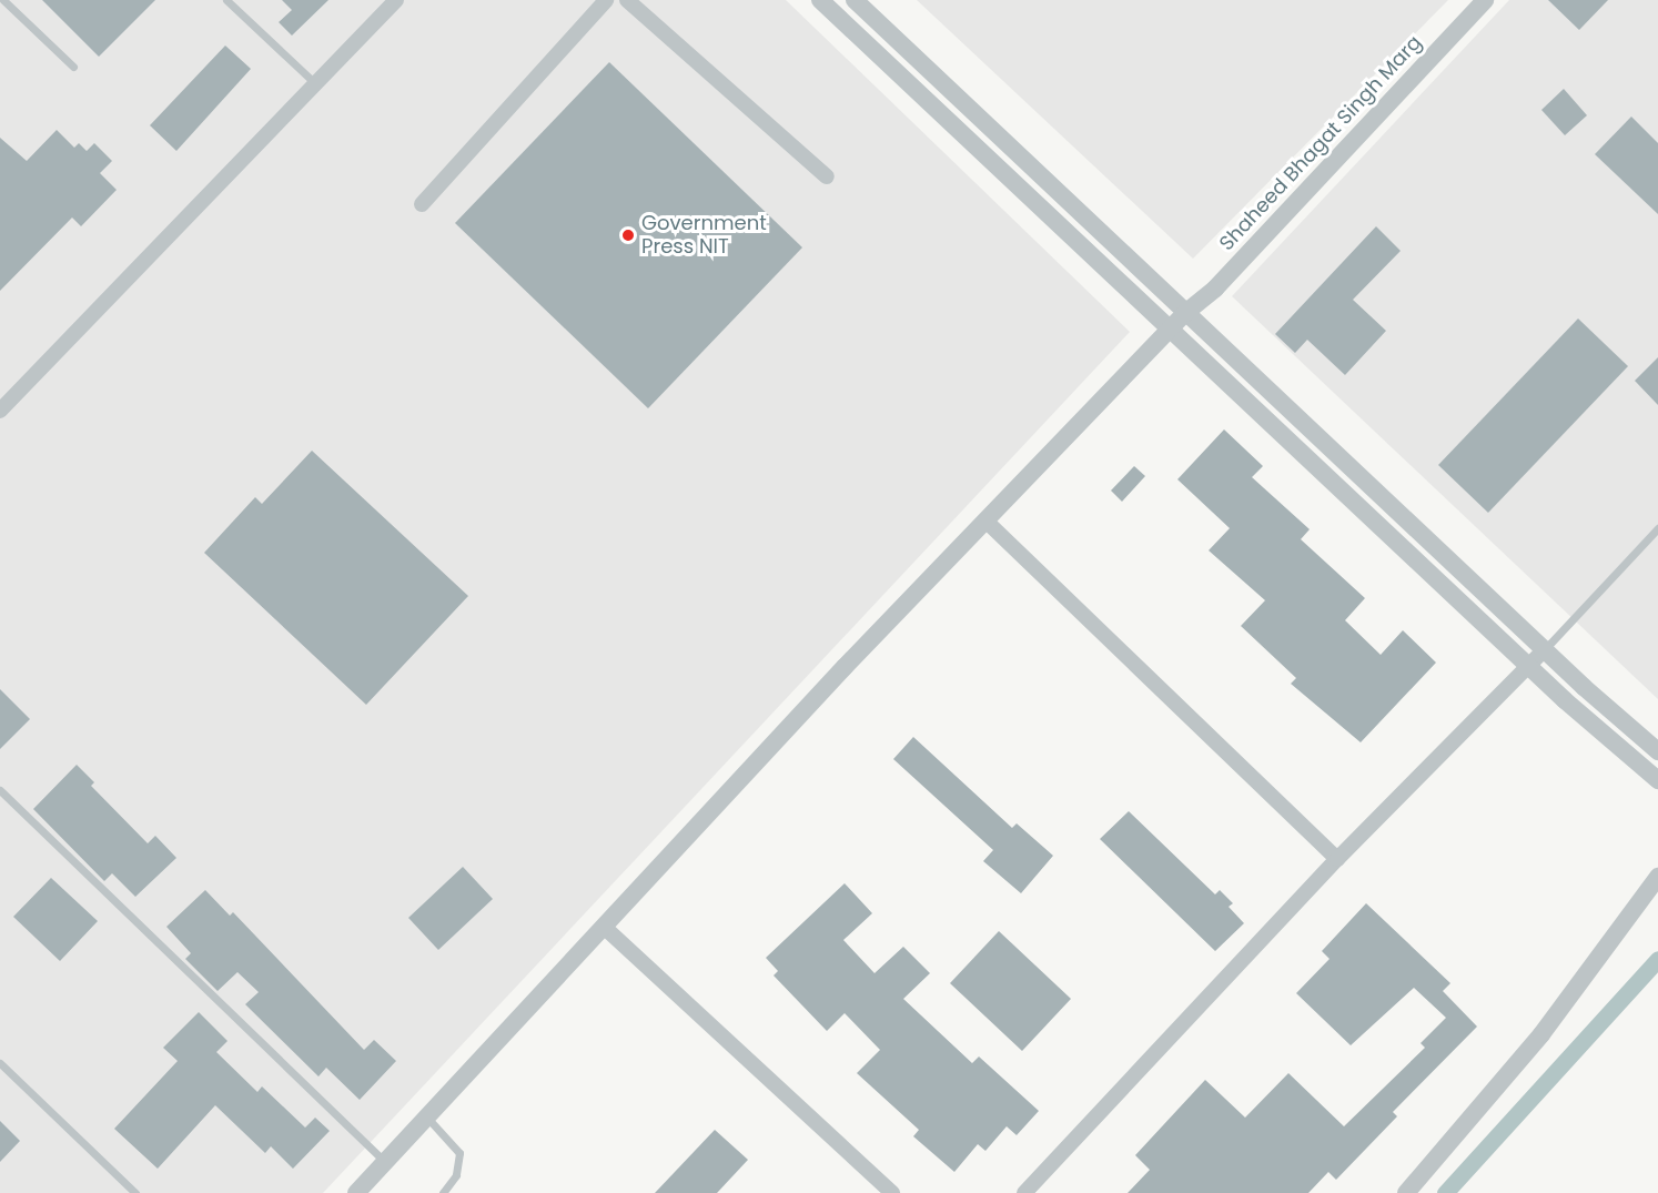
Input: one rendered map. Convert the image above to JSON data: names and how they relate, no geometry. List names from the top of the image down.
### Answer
{
  "streets": {
    "street": ["Shaheed Bhagat Singh Marg"]
  },
  "places": ["Government Press NIT"]
}
